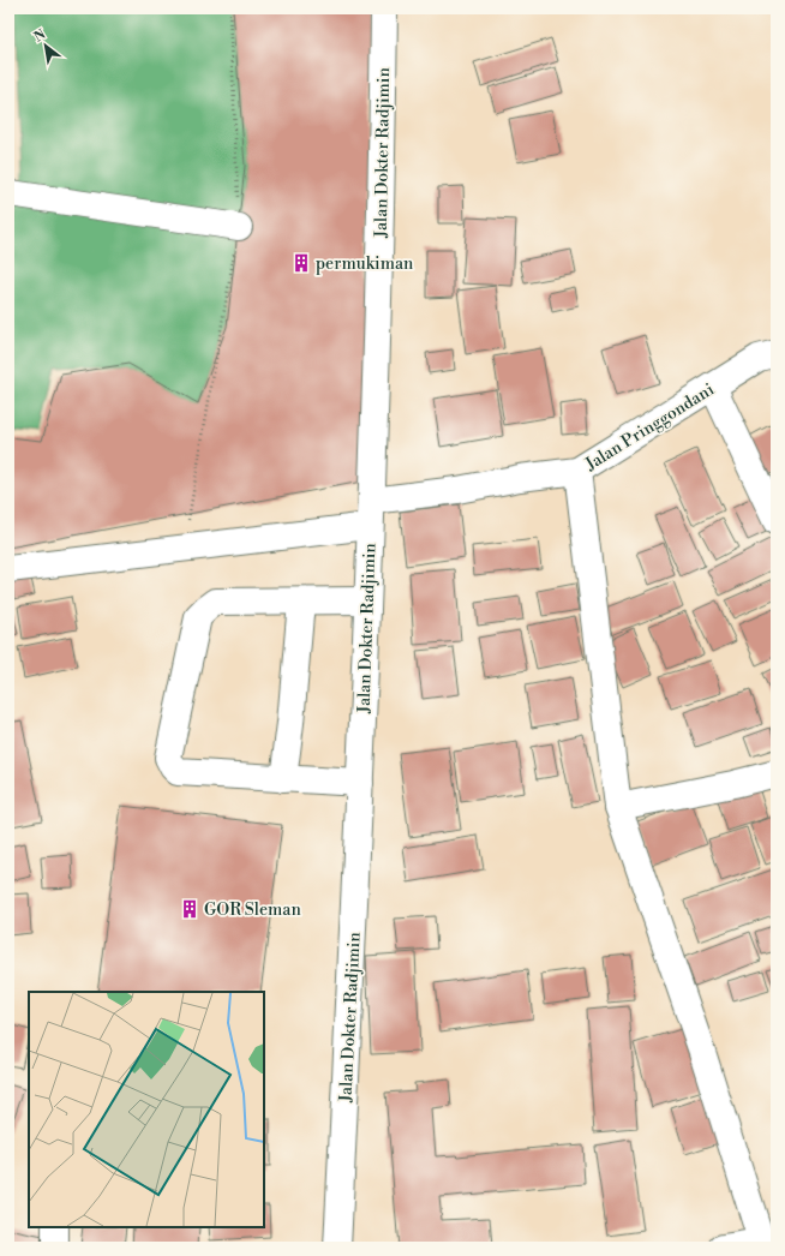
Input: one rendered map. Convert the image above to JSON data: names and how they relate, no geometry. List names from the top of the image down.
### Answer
{
  "streets": {
    "street": ["Jalan Dokter Radjimin", "Jalan Pringgondani"]
  },
  "crossings": [
    ["Jalan Dokter Radjimin", "Jalan Pringgondani"]
  ],
  "places": {
    "building": ["permukiman", "GOR Sleman"]
  },
  "north": "top left"
}
